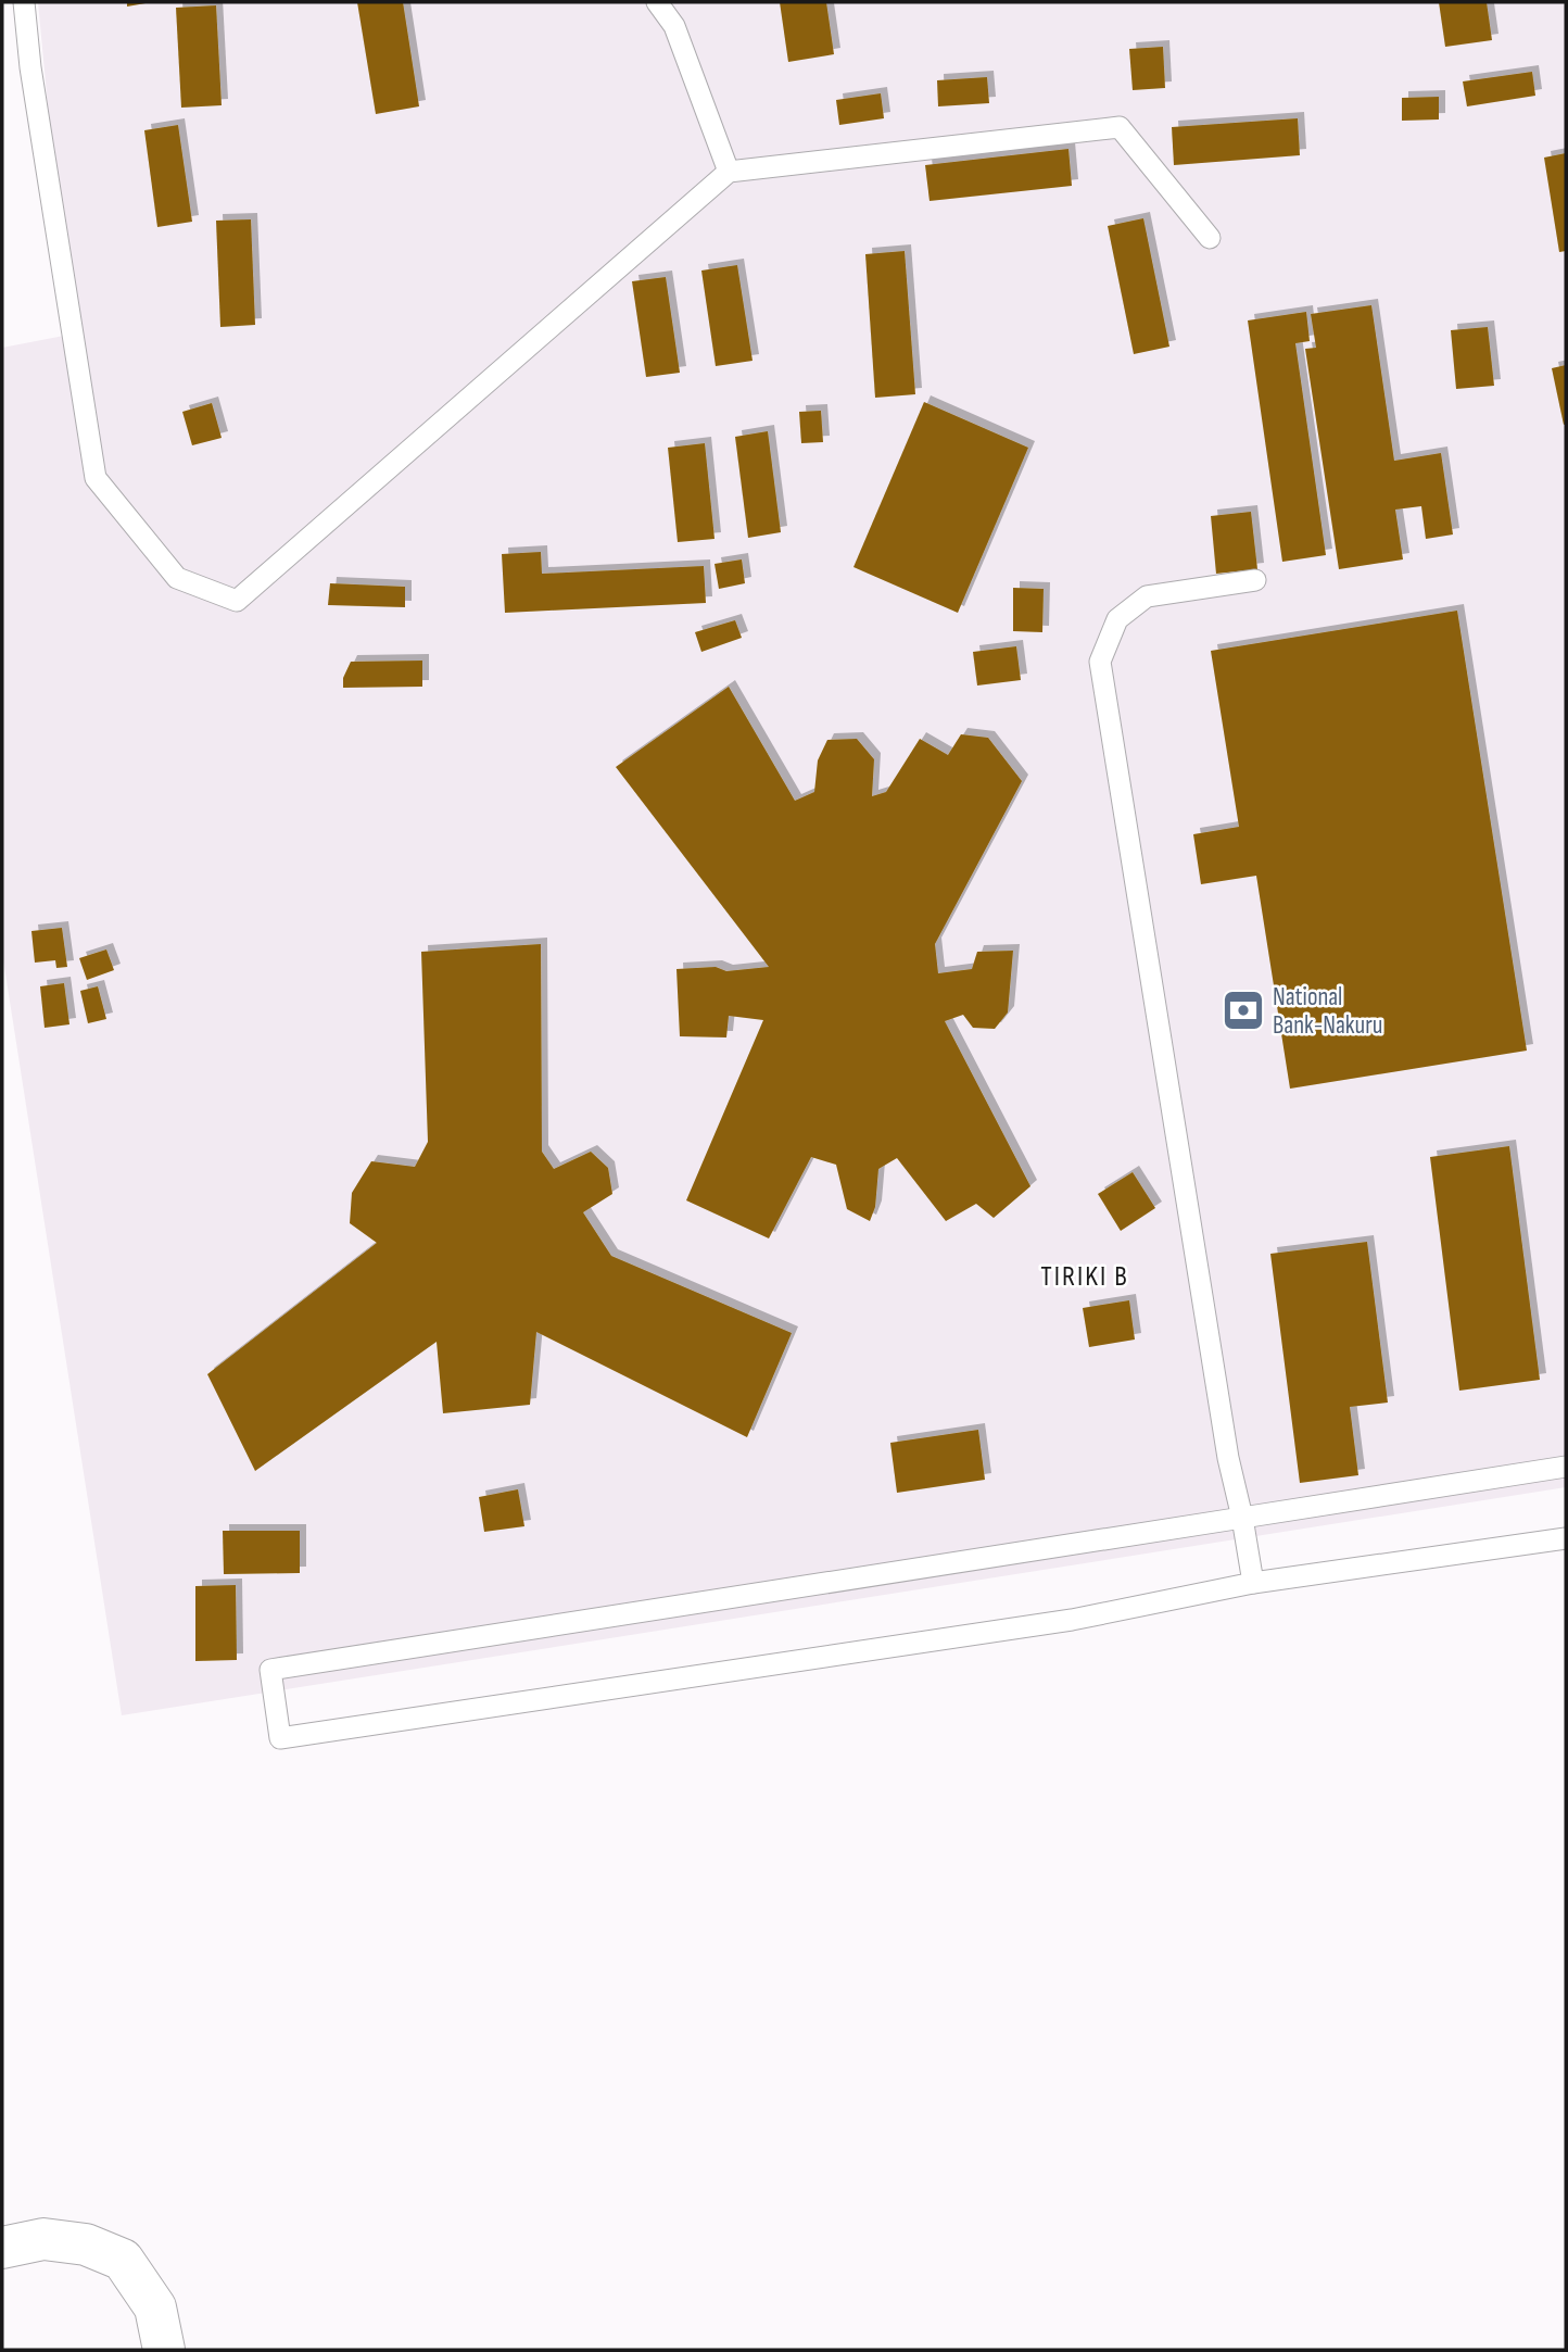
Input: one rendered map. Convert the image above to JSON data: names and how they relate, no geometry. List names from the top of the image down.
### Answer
{
  "districts": ["TIRIKI B"],
  "places": {
    "bank": ["National Bank-Nakuru"]
  }
}
